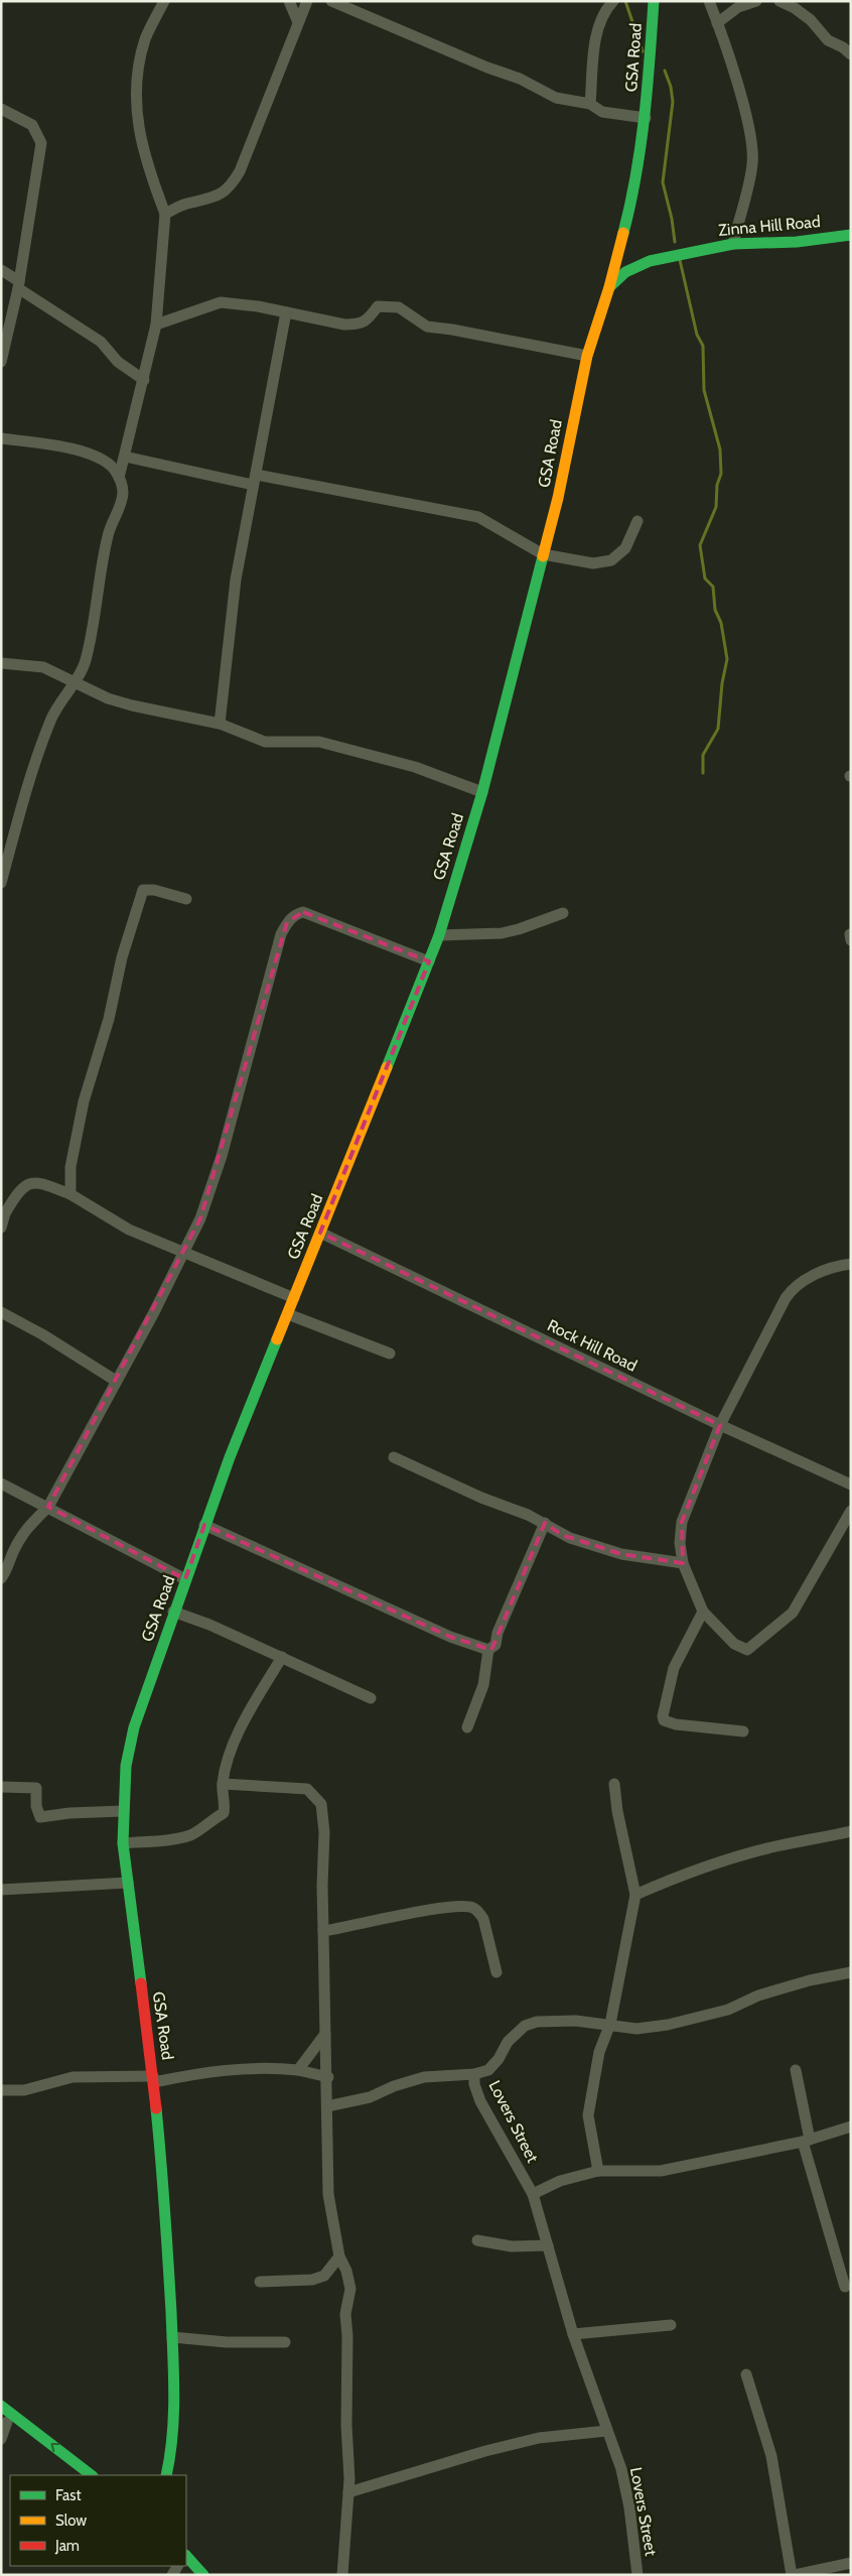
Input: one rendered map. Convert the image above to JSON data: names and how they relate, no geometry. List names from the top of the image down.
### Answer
{
  "streets": {
    "main road": ["GSA Road", "Zinna Hill Road"],
    "street": ["Rock Hill Road", "Lovers Street"]
  },
  "crossings": [
    ["GSA Road", "Zinna Hill Road"],
    ["GSA Road", "Rock Hill Road"]
  ],
  "legend": ["Fast", "Slow", "Jam"]
}
